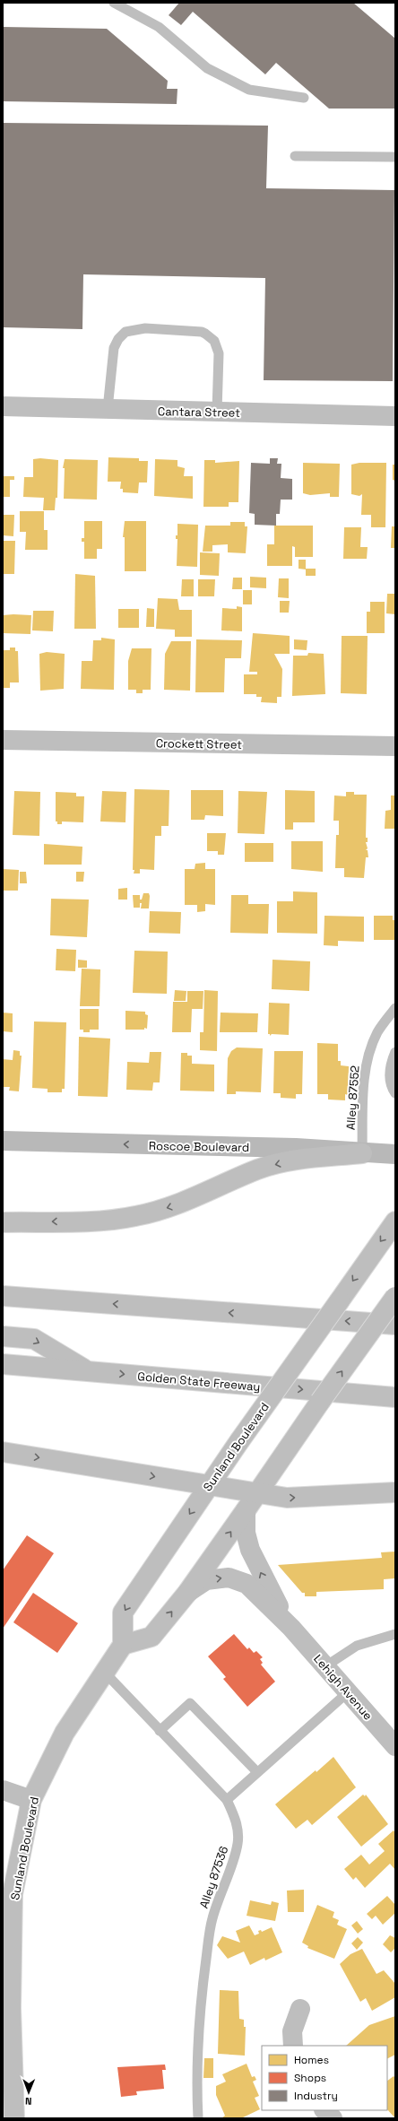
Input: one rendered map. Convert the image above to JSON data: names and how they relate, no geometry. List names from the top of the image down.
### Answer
{
  "streets": {
    "main road": [
      "Cantara Street",
      "Crockett Street",
      "Roscoe Boulevard",
      "Golden State Freeway",
      "Sunland Boulevard",
      "Lehigh Avenue"
    ],
    "lane": ["Alley 87552", "Alley 87536"]
  },
  "crossings": [
    ["Alley 87552", "Roscoe Boulevard"],
    ["Sunland Boulevard", "Alley 87536"]
  ],
  "legend": ["Homes", "Shops", "Industry"],
  "north": "bottom"
}
